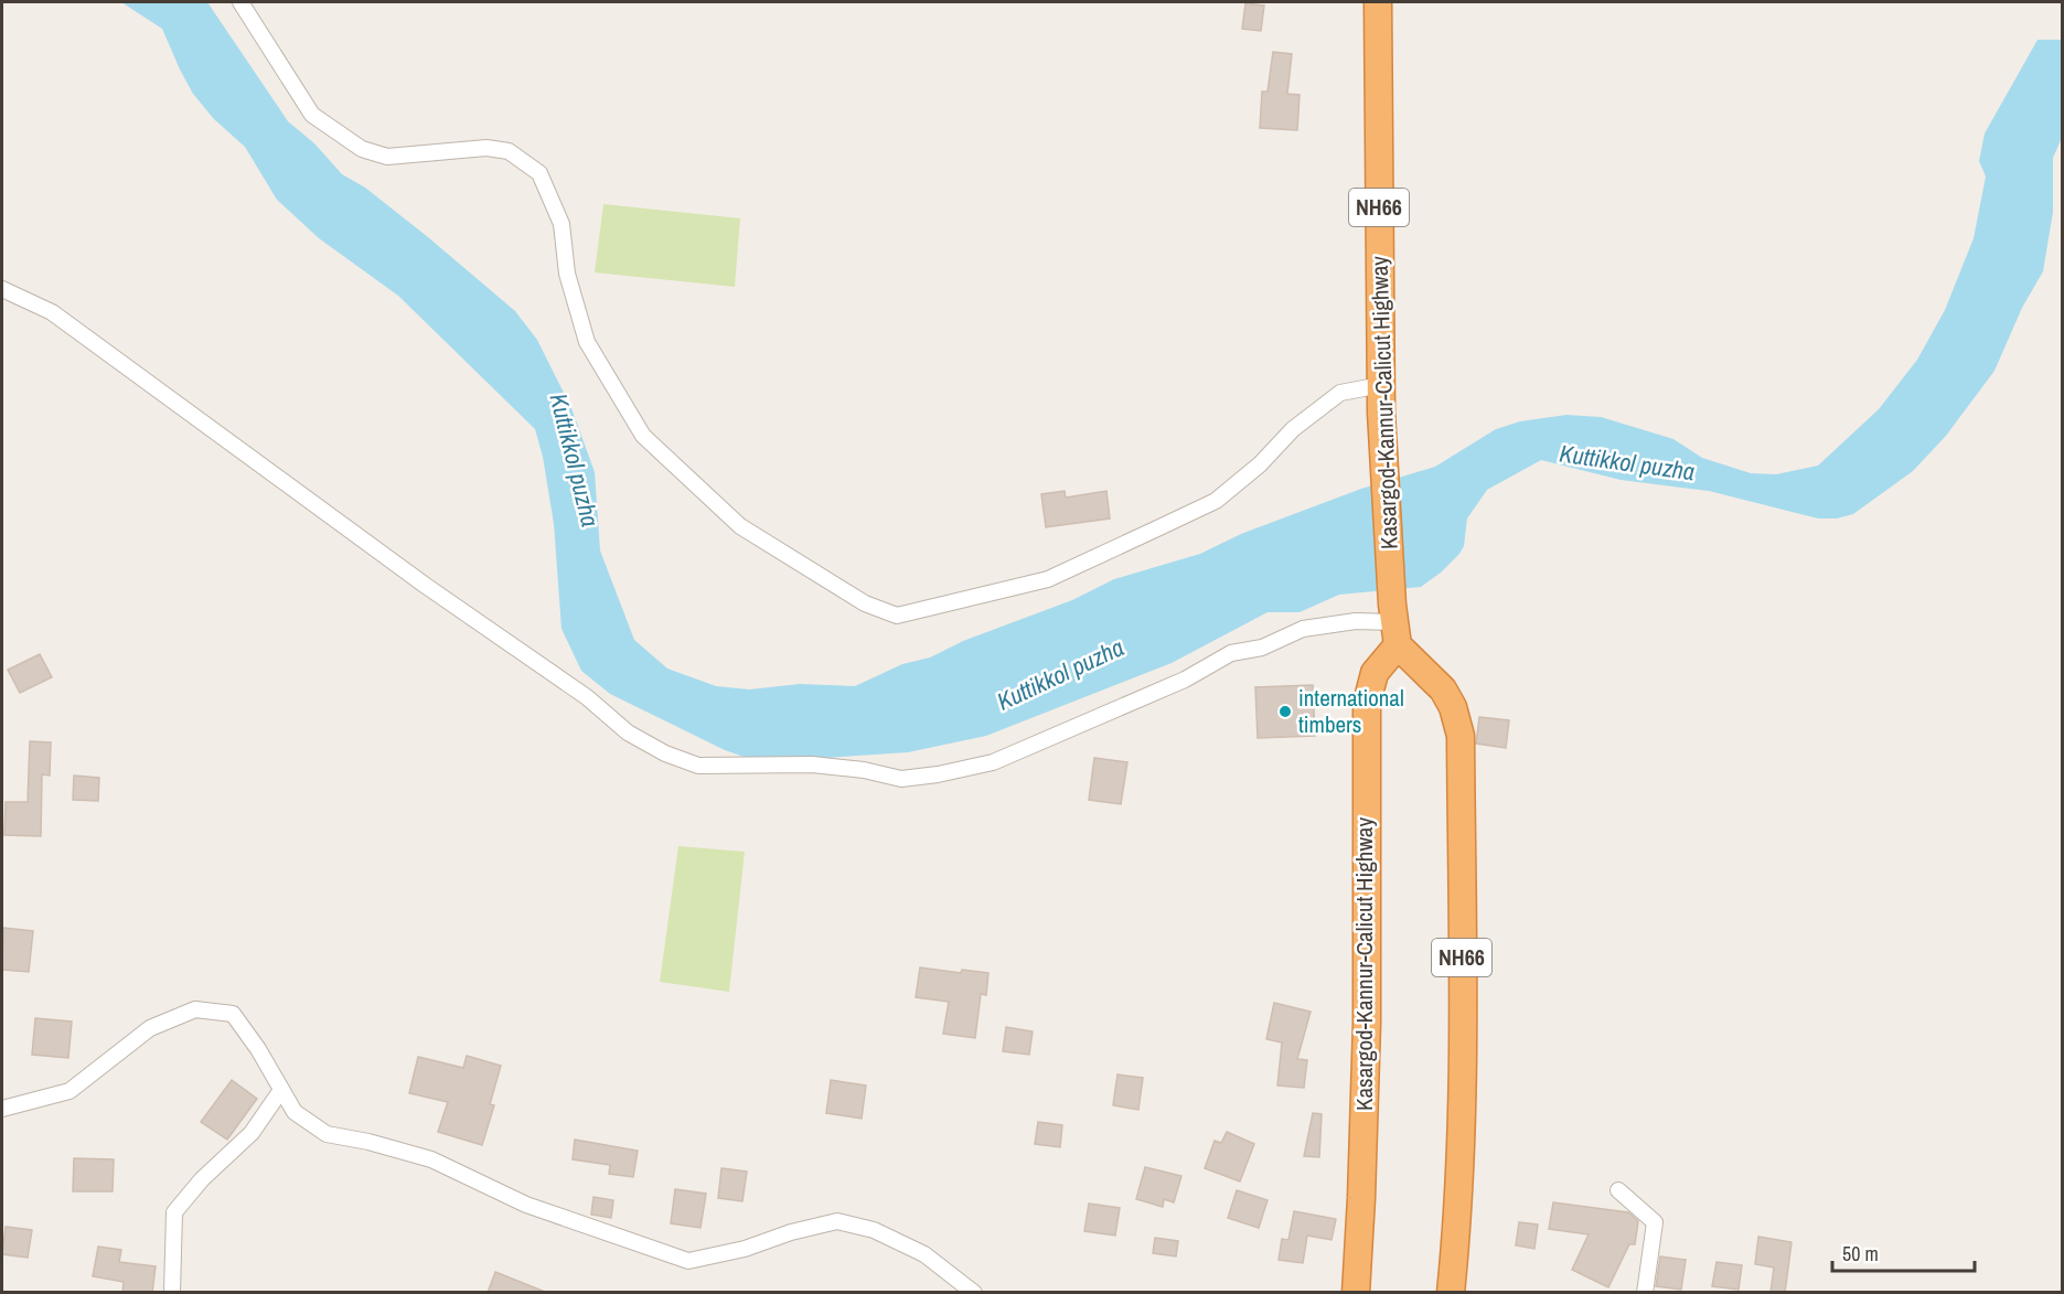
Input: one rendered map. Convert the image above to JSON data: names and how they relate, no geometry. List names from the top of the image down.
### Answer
{
  "streets": {
    "highway": ["NH66", "Kasargod-Kannur-Calicut Highway"]
  },
  "crossings": [
    ["NH66", "Kasargod-Kannur-Calicut Highway"]
  ],
  "water": ["Kuttikkol puzha"],
  "places": ["international timbers"],
  "scale_bar": "50 m"
}
